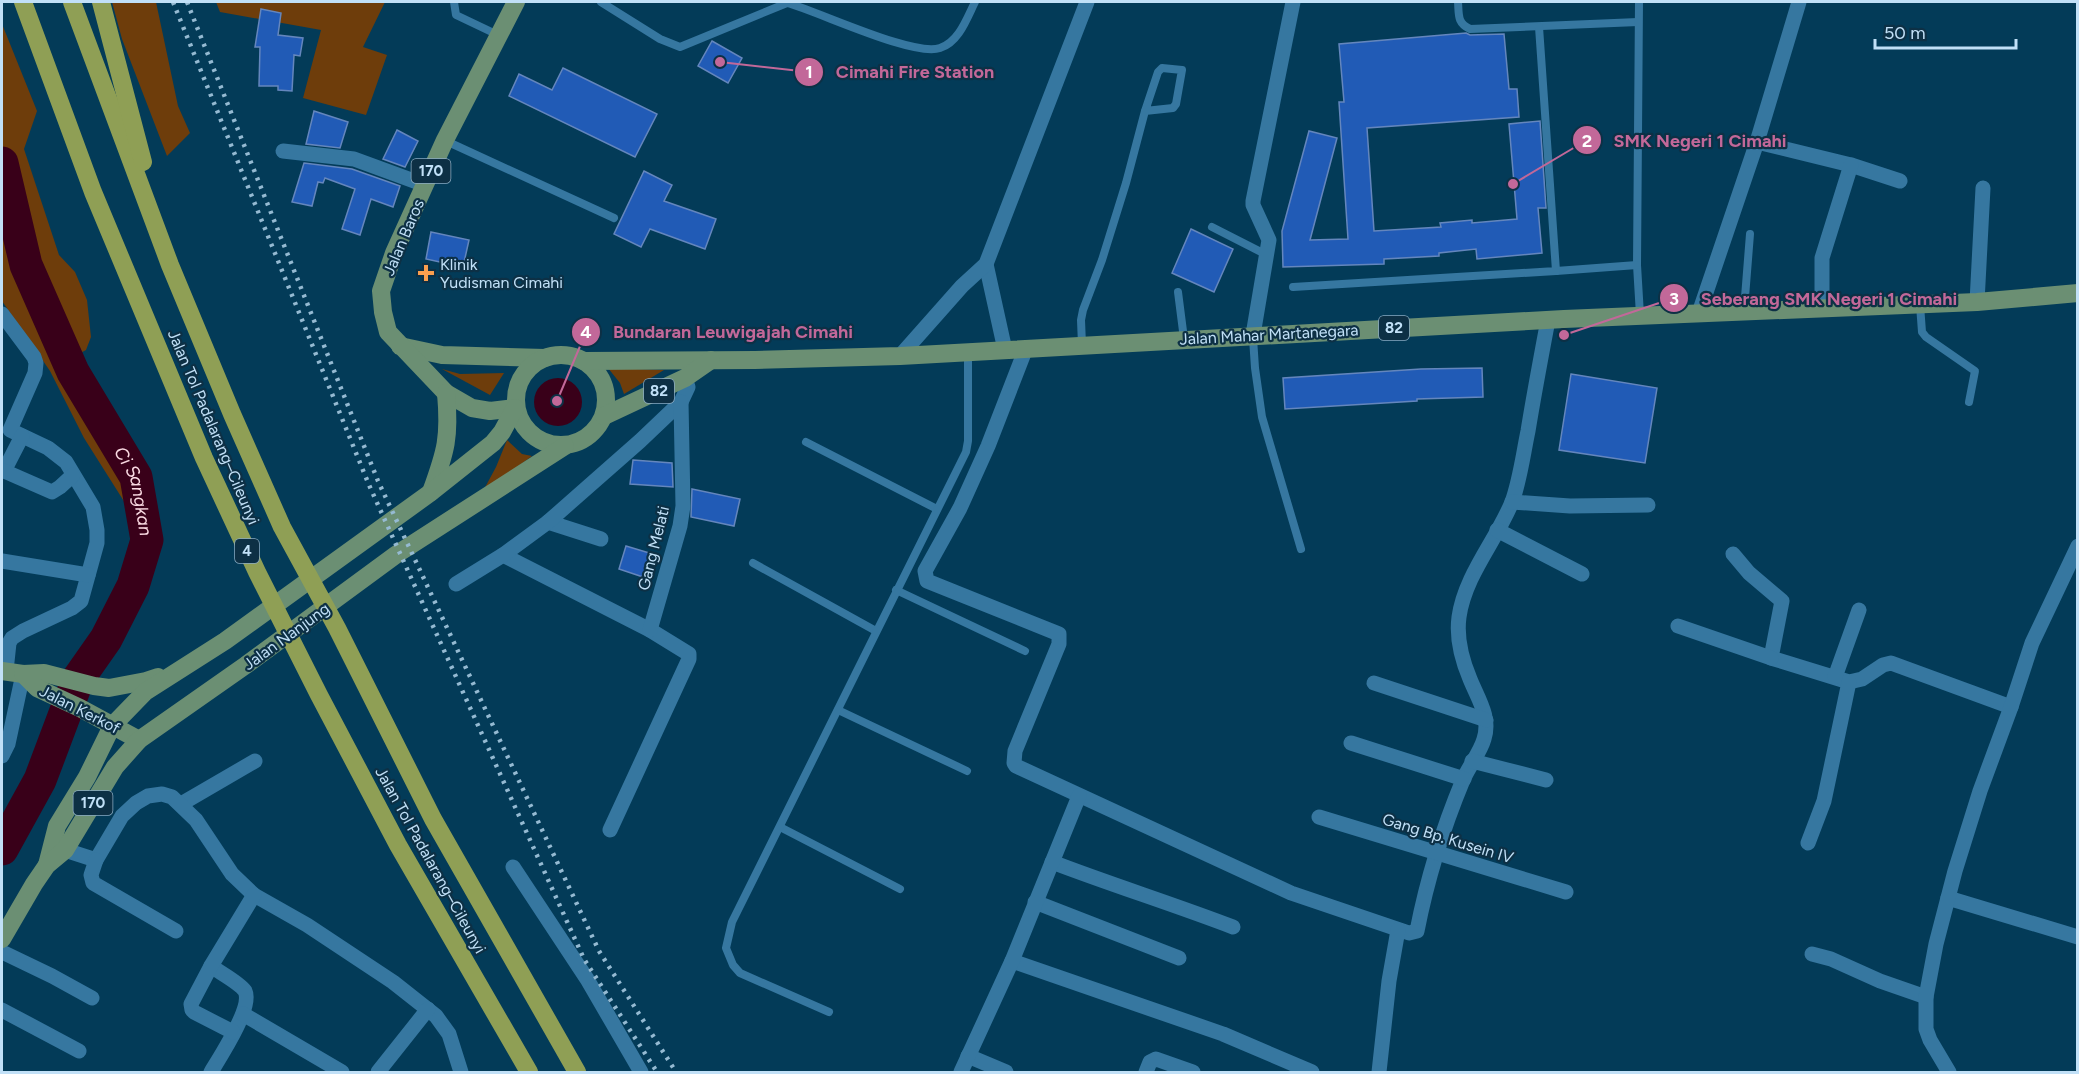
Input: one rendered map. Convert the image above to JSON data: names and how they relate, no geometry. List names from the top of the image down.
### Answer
{
  "streets": {
    "highway": ["Jalan Tol Padalarang–Cileunyi", "4"],
    "main road": [
      "170",
      "Jalan Baros",
      "82",
      "Jalan Mahar Martanegara",
      "Jalan Nanjung",
      "Jalan Kerkof"
    ],
    "street": ["Gang Melati", "Gang Bp. Kusein IV"]
  },
  "crossings": [
    ["170", "Jalan Baros"],
    ["170", "82"],
    ["170", "Jalan Mahar Martanegara"],
    ["170", "Jalan Nanjung"],
    ["Jalan Baros", "82"],
    ["Jalan Baros", "Jalan Mahar Martanegara"],
    ["Jalan Baros", "Jalan Nanjung"],
    ["82", "Jalan Mahar Martanegara"],
    ["82", "Gang Melati"],
    ["82", "Jalan Nanjung"],
    ["Jalan Mahar Martanegara", "Jalan Nanjung"],
    ["Jalan Nanjung", "Jalan Kerkof"]
  ],
  "water": ["Ci Sangkan"],
  "places": {
    "other": [
      "Cimahi Fire Station",
      "SMK Negeri 1 Cimahi",
      "Seberang SMK Negeri 1 Cimahi",
      "Bundaran Leuwigajah Cimahi"
    ],
    "health": ["Klinik Yudisman Cimahi"]
  },
  "scale_bar": "50 m"
}
